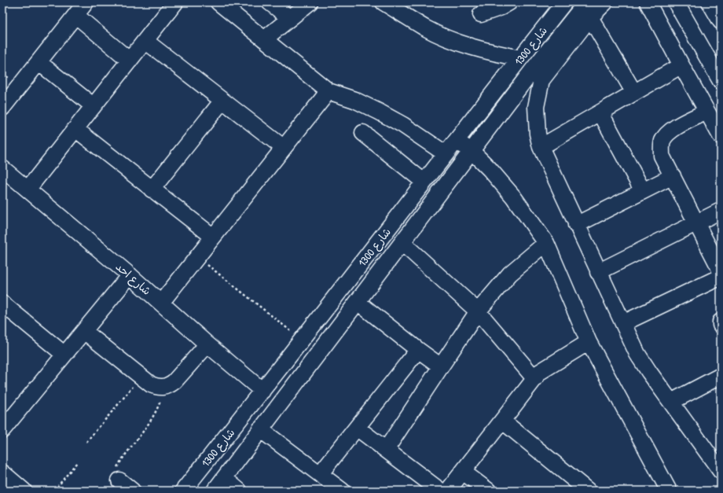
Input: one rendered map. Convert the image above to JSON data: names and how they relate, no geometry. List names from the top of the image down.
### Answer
{
  "streets": {
    "street": ["شارع 1300", "شارع احد"]
  },
  "crossings": [
    ["شارع 1300", "شارع احد"]
  ]
}
